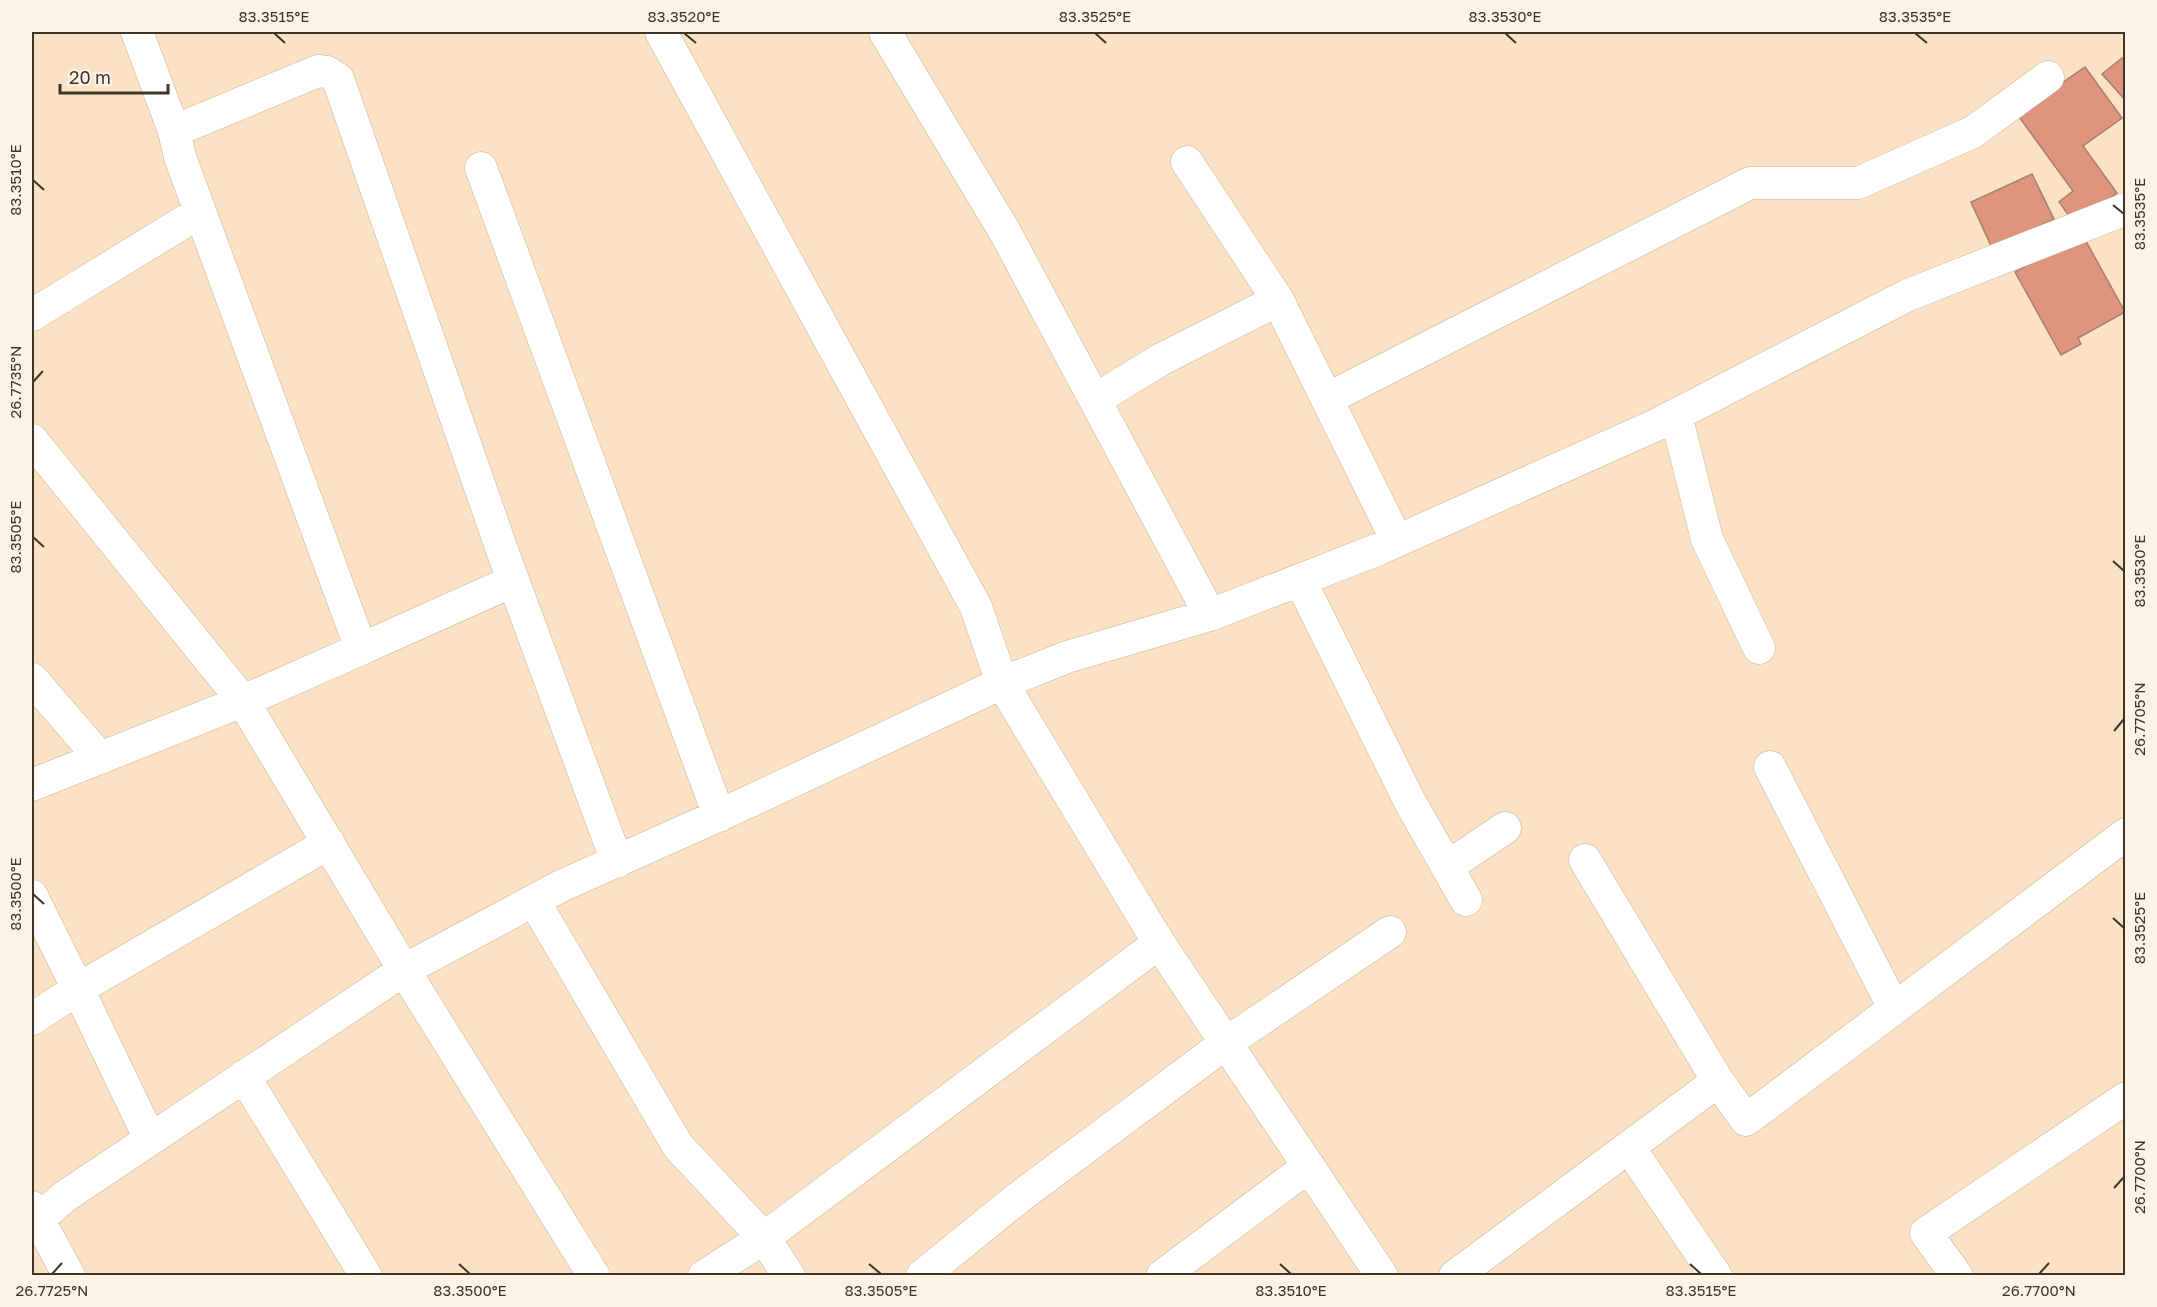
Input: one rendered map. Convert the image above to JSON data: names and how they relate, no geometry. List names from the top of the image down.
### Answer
{
  "scale_bar": "20 m",
  "coordinates": [
    "83.3515°E",
    "83.3520°E",
    "83.3525°E",
    "83.3530°E",
    "83.3535°E",
    "83.3510°E",
    "26.7735°N",
    "83.3505°E",
    "26.7705°N",
    "83.3500°E",
    "26.7700°N",
    "26.7725°N"
  ]
}
